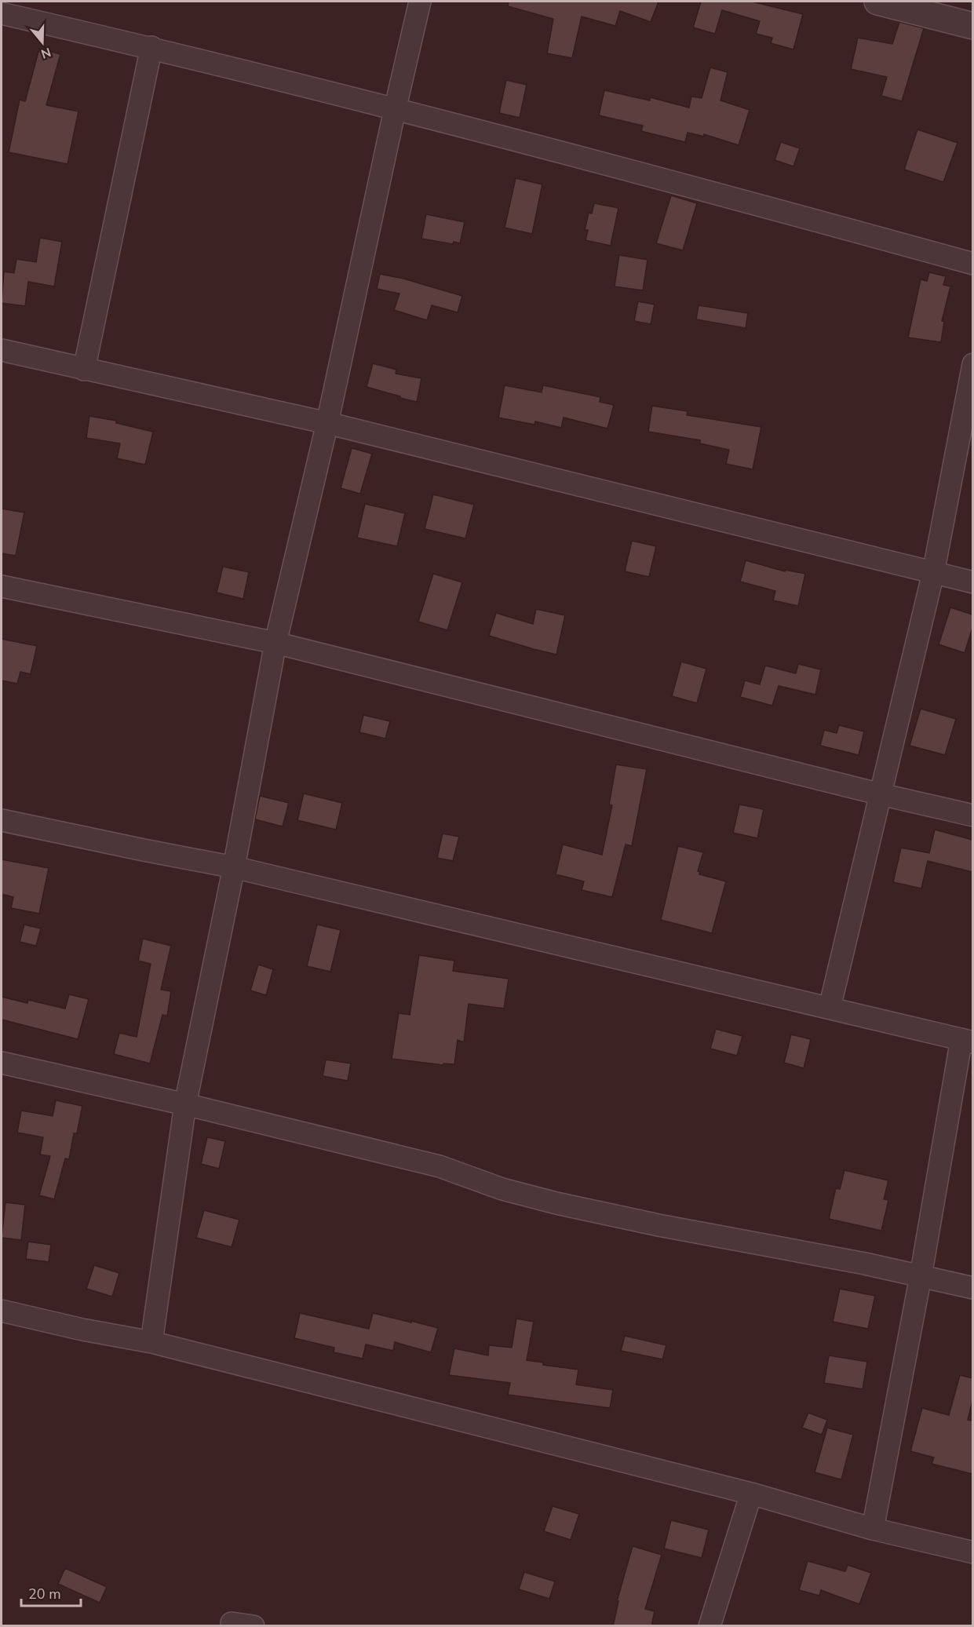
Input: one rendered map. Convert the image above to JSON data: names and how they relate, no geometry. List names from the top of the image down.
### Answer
{
  "scale_bar": "20 m",
  "north": "bottom"
}
